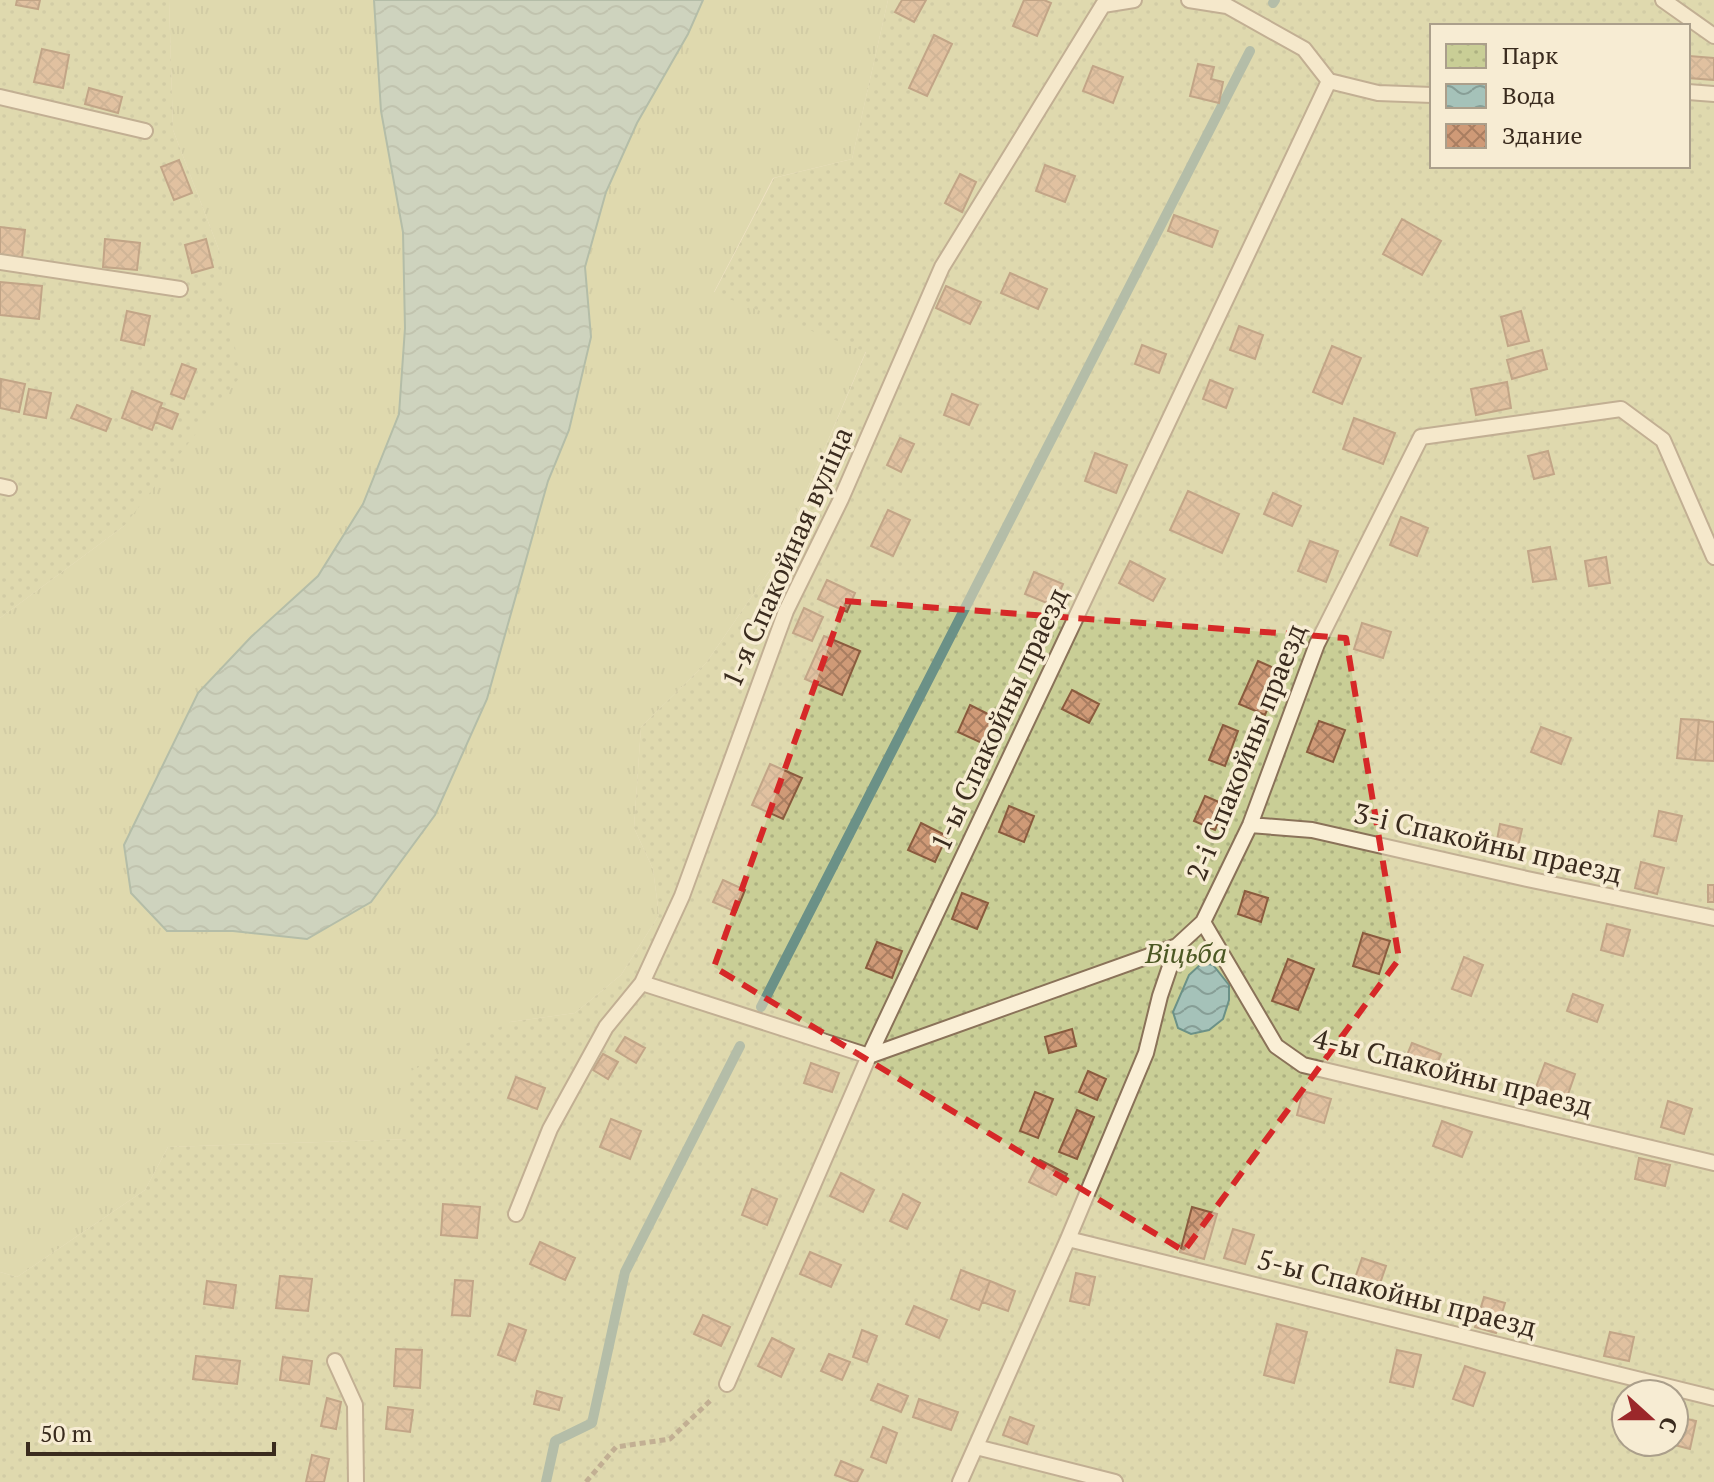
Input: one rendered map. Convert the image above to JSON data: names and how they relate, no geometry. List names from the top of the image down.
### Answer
{
  "streets": {
    "lane": [
      "1-я Спакойная вуліца",
      "1-ы Спакойны праезд",
      "2-і Спакойны праезд",
      "3-і Спакойны праезд",
      "4-ы Спакойны праезд",
      "5-ы Спакойны праезд"
    ]
  },
  "crossings": [
    ["2-і Спакойны праезд", "3-і Спакойны праезд"],
    ["2-і Спакойны праезд", "4-ы Спакойны праезд"],
    ["2-і Спакойны праезд", "5-ы Спакойны праезд"]
  ],
  "parks": ["Віцьба"],
  "legend": ["Парк", "Вода", "Здание"],
  "scale_bar": "50 m",
  "north": "right"
}
